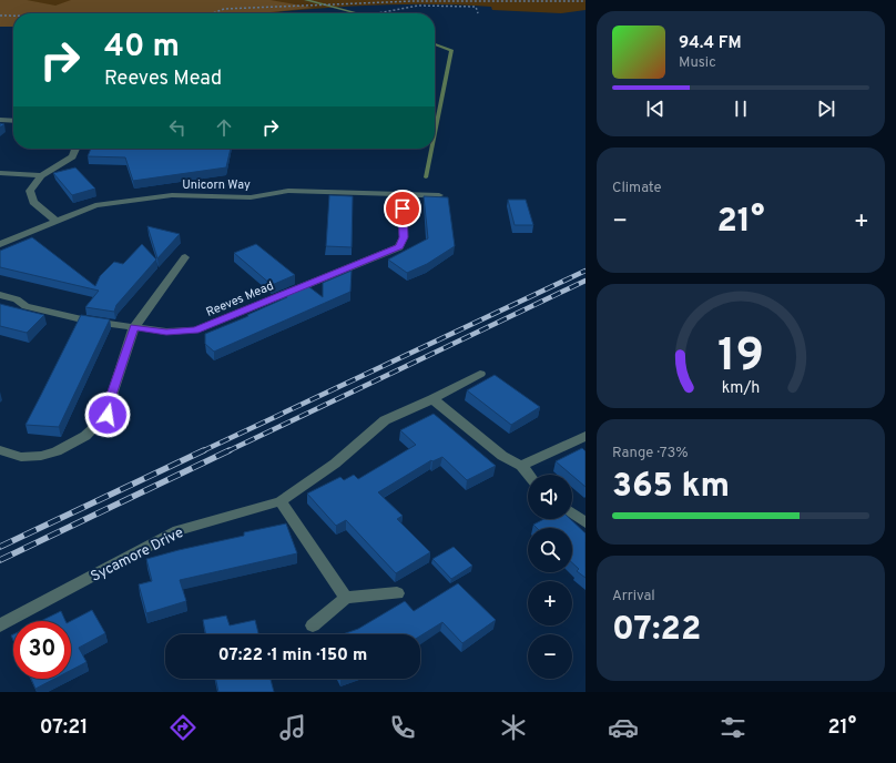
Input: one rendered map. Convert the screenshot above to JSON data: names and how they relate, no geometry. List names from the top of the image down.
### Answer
{
  "streets": {
    "street": ["Unicorn Way", "Reeves Mead", "Sycamore Drive"]
  },
  "crossings": [
    ["Unicorn Way", "Reeves Mead"]
  ],
  "page": {
    "turn": ["40 m", "Reeves Mead"],
    "song": ["94.4 FM", "Music"],
    "tile": [
      "Climate",
      ["Range · 73%", "365 km"],
      ["Arrival", "07:22"]
    ],
    "heat": ["−", "21°", "+"],
    "map_buttons": ["+", "−"],
    "limit": "30",
    "trip": "07:22 · 1 min · 150 m",
    "tabs": ["07:21", "21°"],
    "gauge": ["19", "km/h"]
  }
}
